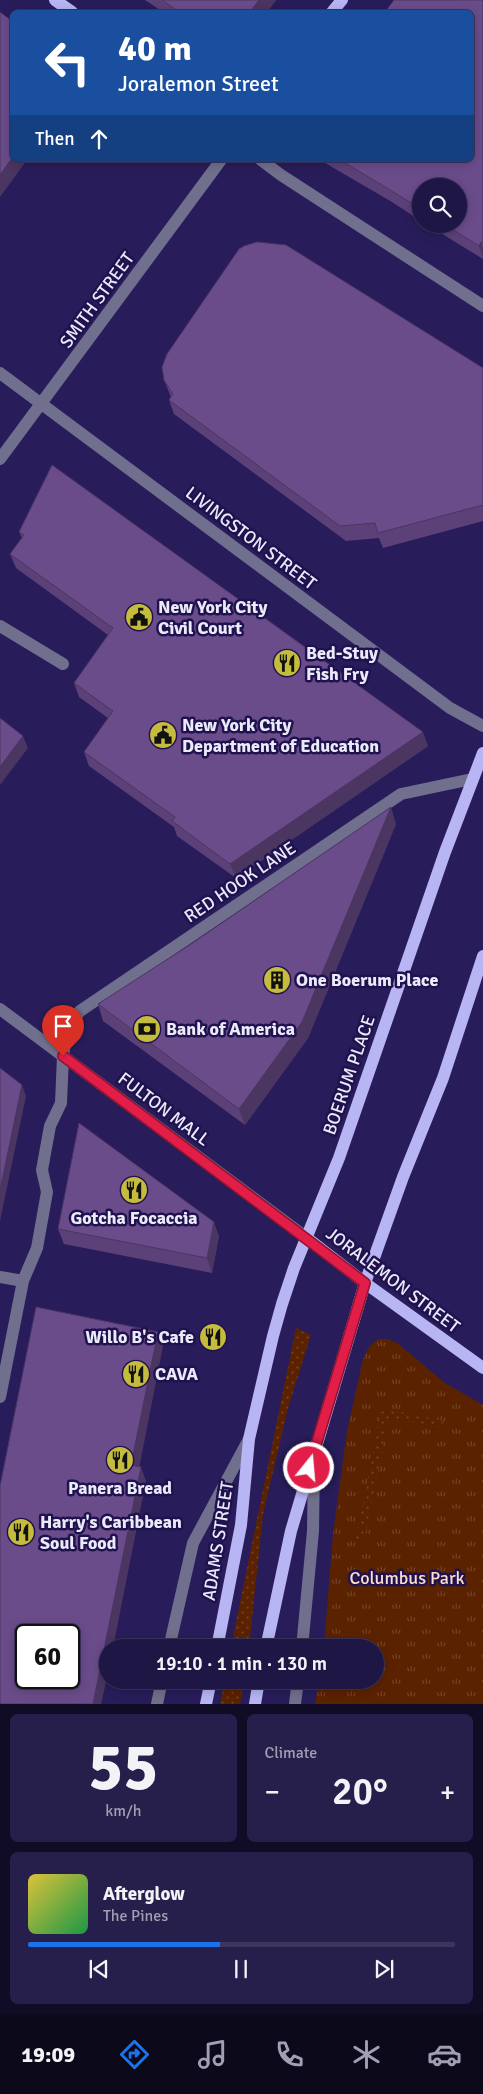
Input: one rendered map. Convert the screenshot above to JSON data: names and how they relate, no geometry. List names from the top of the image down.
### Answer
{
  "streets": {
    "main road": ["BOERUM PLACE", "JORALEMON STREET", "ADAMS STREET"],
    "street": [
      "SMITH STREET",
      "LIVINGSTON STREET",
      "RED HOOK LANE",
      "FULTON MALL"
    ]
  },
  "crossings": [
    ["SMITH STREET", "LIVINGSTON STREET"],
    ["RED HOOK LANE", "BOERUM PLACE"],
    ["RED HOOK LANE", "FULTON MALL"],
    ["BOERUM PLACE", "FULTON MALL"],
    ["BOERUM PLACE", "JORALEMON STREET"],
    ["BOERUM PLACE", "ADAMS STREET"],
    ["FULTON MALL", "JORALEMON STREET"],
    ["FULTON MALL", "ADAMS STREET"],
    ["JORALEMON STREET", "ADAMS STREET"]
  ],
  "parks": ["Columbus Park"],
  "places": {
    "public building": ["New York City Civil Court", "New York City Department of Education"],
    "restaurant": [
      "Bed-Stuy Fish Fry",
      "Gotcha Focaccia",
      "Willo B's Cafe",
      "CAVA",
      "Panera Bread",
      "Harry's Caribbean Soul Food"
    ],
    "building": ["One Boerum Place"],
    "bank": ["Bank of America"]
  },
  "page": {
    "turn": ["40 m", "Joralemon Street"],
    "then": "Then",
    "limit": "60",
    "trip": "19:10 · 1 min · 130 m",
    "tile": [
      ["55", "km/h"],
      "Climate"
    ],
    "heat": ["−", "20°", "+"],
    "song": ["Afterglow", "The Pines"],
    "tabs": "19:09"
  }
}
